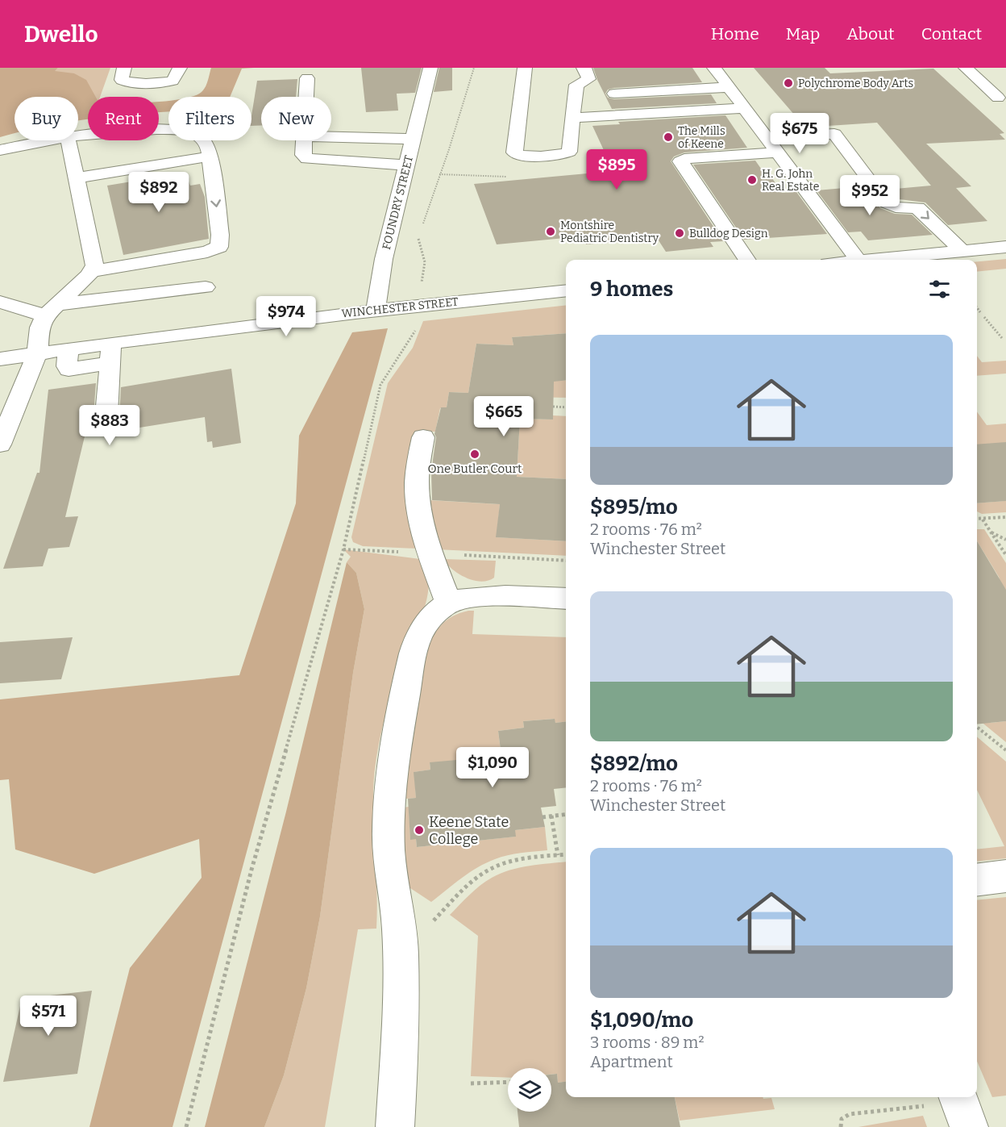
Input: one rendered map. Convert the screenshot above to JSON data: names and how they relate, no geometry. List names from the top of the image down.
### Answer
{
  "streets": {
    "street": ["FOUNDRY STREET", "WINCHESTER STREET"]
  },
  "crossings": [
    ["FOUNDRY STREET", "WINCHESTER STREET"]
  ],
  "places": [
    "Polychrome Body Arts",
    "The Mills of Keene",
    "H. G. John Real Estate",
    "Montshire Pediatric Dentistry",
    "Bulldog Design",
    "One Butler Court",
    "Keene State College"
  ],
  "page": {
    "header": "Dwello",
    "nav": [
      "Home",
      "Map",
      "About",
      "Contact"
    ],
    "chip": [
      "Buy",
      "Rent",
      "Filters",
      "New"
    ],
    "price": [
      "$675",
      "$895",
      "$892",
      "$952",
      "$974",
      "$665",
      "$883",
      "$1,090",
      "$571"
    ],
    "heading": "9 homes",
    "list": [
      {
        "name": "$895/mo",
        "note": "2 rooms · 76 m² · Winchester Street"
      },
      {
        "name": "$892/mo",
        "note": "2 rooms · 76 m² · Winchester Street"
      },
      {
        "name": "$1,090/mo",
        "note": "3 rooms · 89 m² · Apartment"
      }
    ]
  }
}
